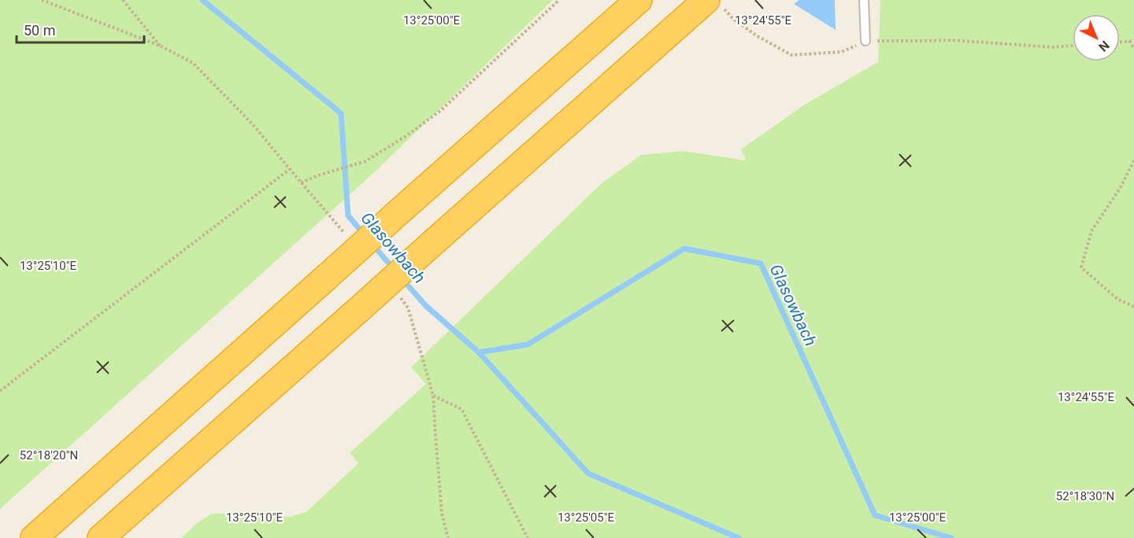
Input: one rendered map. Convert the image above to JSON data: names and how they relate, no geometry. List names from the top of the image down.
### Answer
{
  "water": ["Glasowbach"],
  "scale_bar": "50 m",
  "north": "bottom right",
  "coordinates": [
    "13°25'00\"E",
    "13°24'55\"E",
    "13°25'10\"E",
    "52°18'20\"N",
    "52°18'30\"N",
    "13°25'05\"E"
  ]
}
